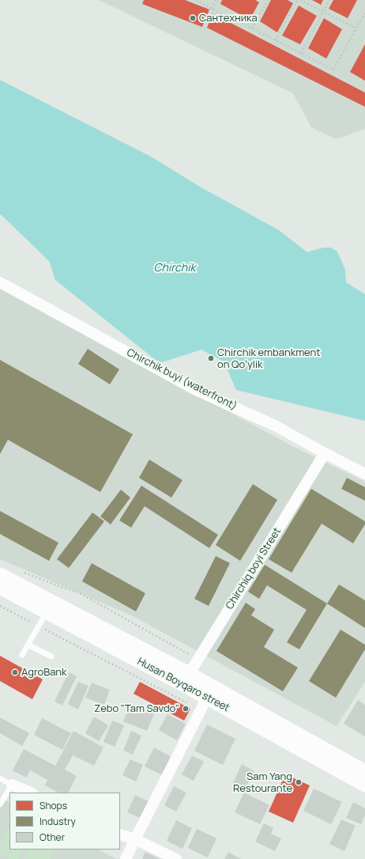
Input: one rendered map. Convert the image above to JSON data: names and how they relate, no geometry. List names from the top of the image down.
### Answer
{
  "streets": {
    "main road": ["Husan Boyqaro street"],
    "street": ["Chirchik buyi (waterfront)", "Chirchiq boyi Street"]
  },
  "crossings": [
    ["Chirchik buyi (waterfront)", "Chirchiq boyi Street"],
    ["Chirchiq boyi Street", "Husan Boyqaro street"]
  ],
  "water": ["Chirchik"],
  "places": [
    "Сантехника",
    "Chirchik embankment on Qoʻylik",
    "AgroBank",
    "Zebo \"Tam Savdo\"",
    "Sam Yang Restourante"
  ],
  "legend": ["Shops", "Industry", "Other"]
}
